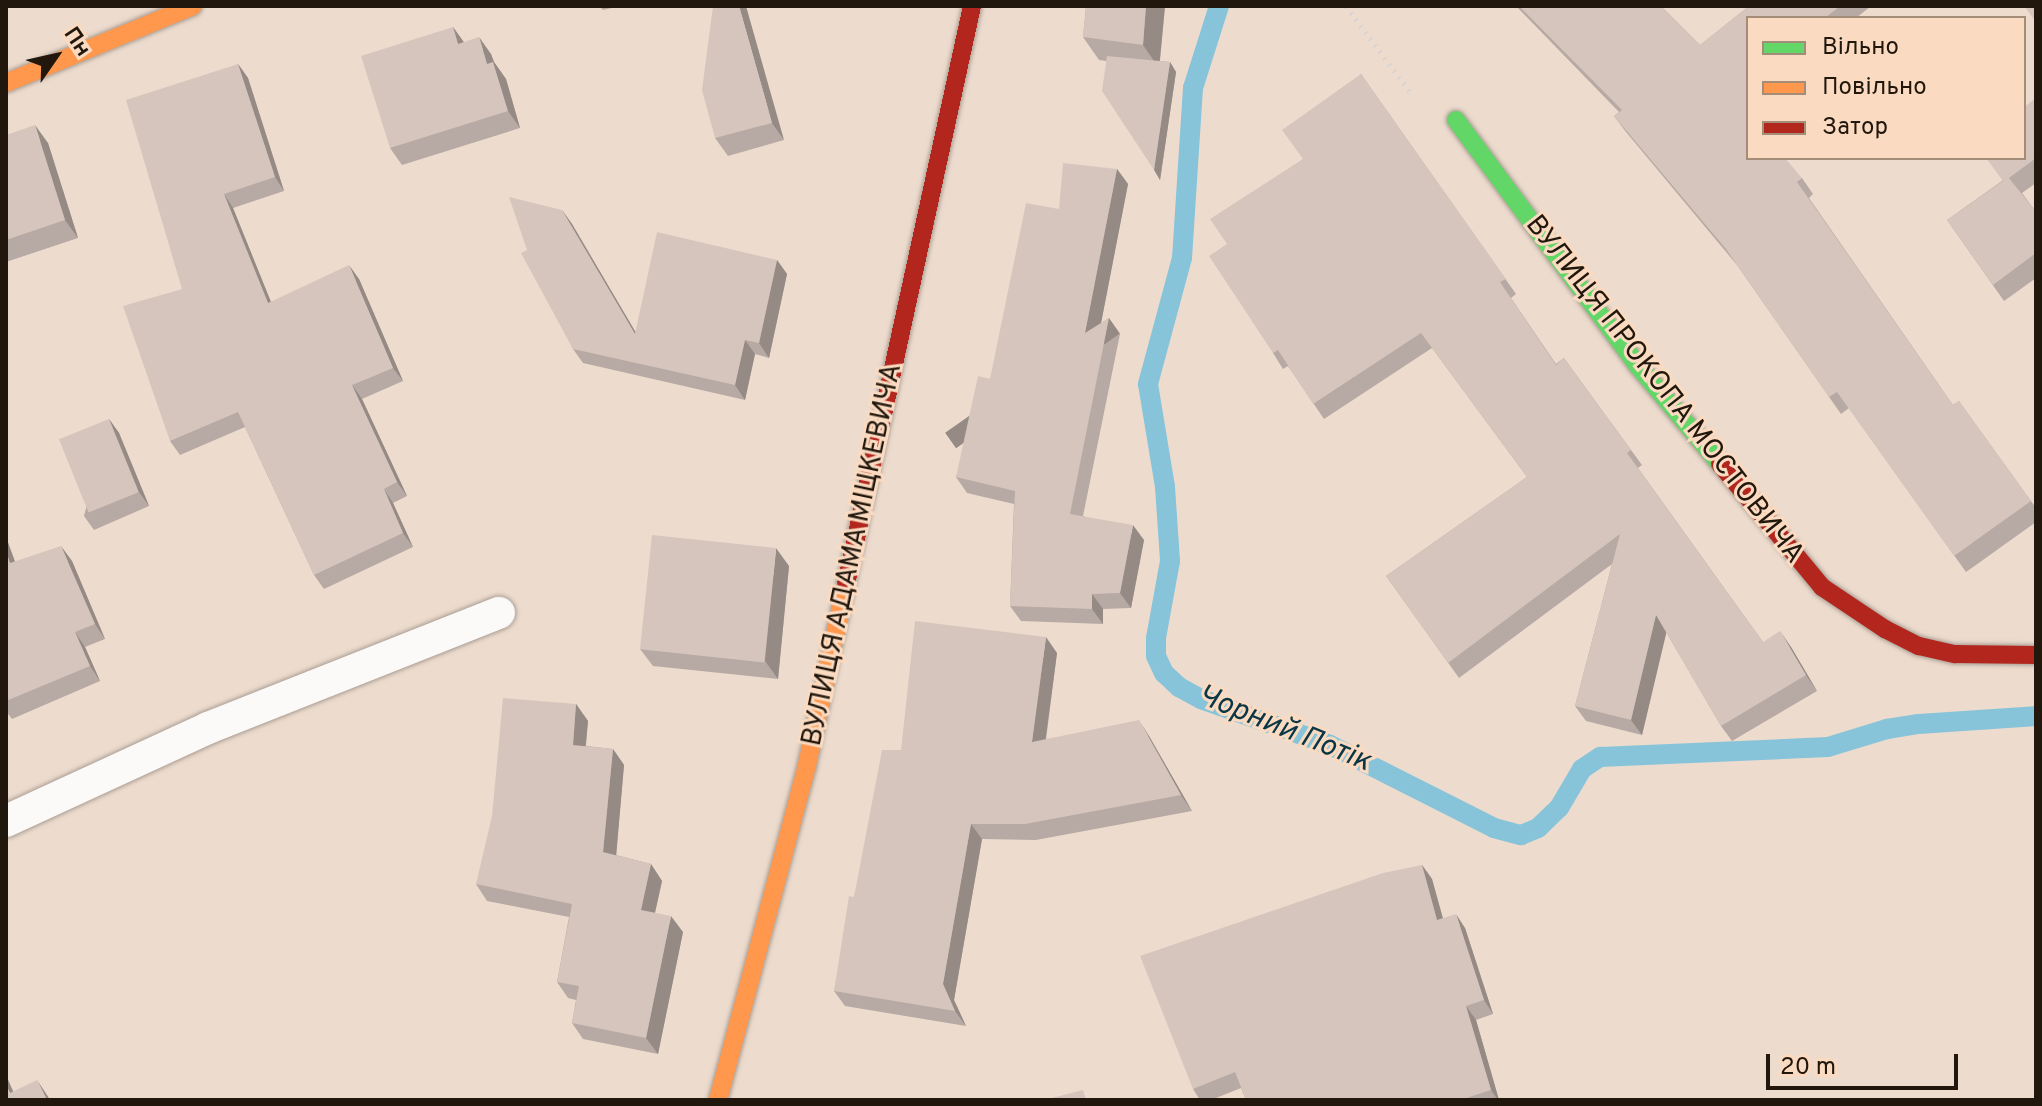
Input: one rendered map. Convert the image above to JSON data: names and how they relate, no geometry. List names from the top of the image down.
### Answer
{
  "streets": {
    "street": ["ВУЛИЦЯ ПРОКОПА МОСТОВИЧА", "ВУЛИЦЯ АДАМА МІЦКЕВИЧА"]
  },
  "water": ["Чорний Потік"],
  "legend": ["Вільно", "Повільно", "Затор"],
  "scale_bar": "20 m",
  "north": "top right"
}
